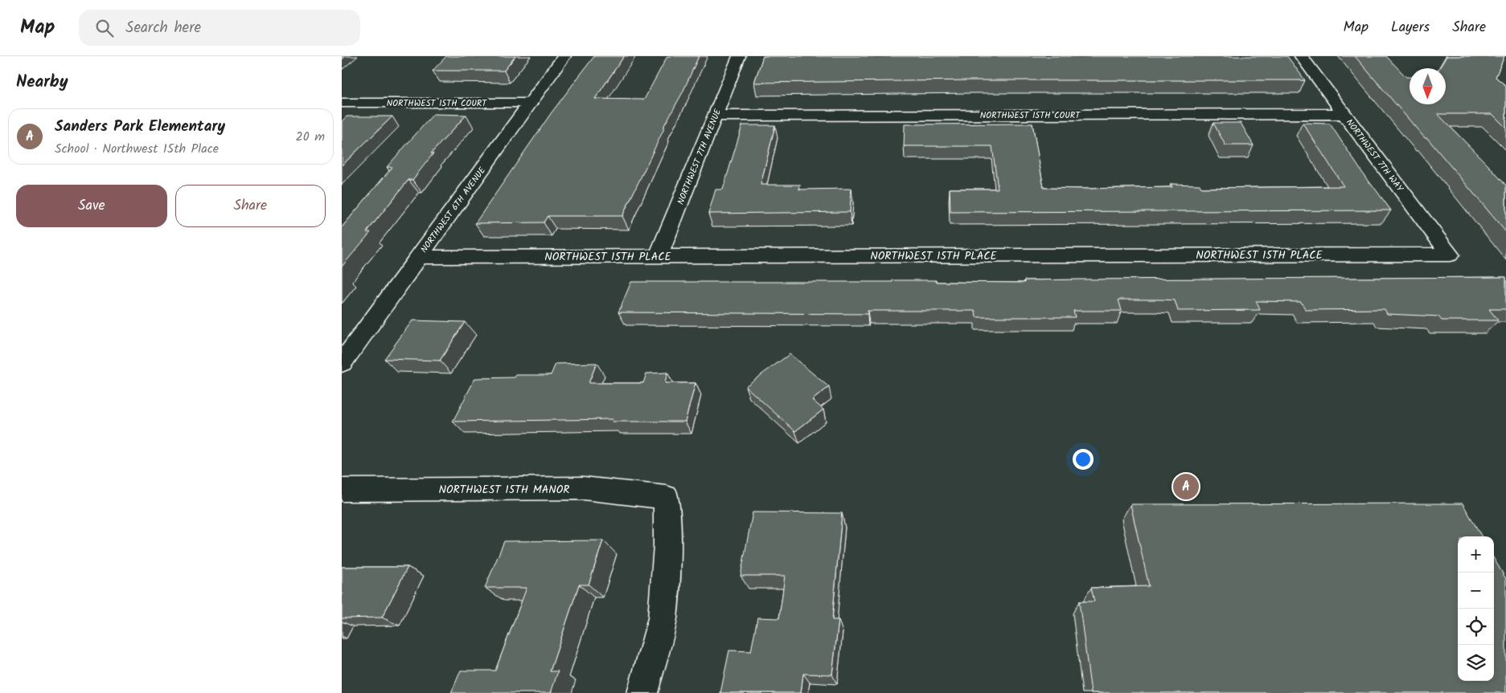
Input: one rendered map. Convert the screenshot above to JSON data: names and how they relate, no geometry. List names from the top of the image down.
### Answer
{
  "streets": {
    "street": [
      "NORTHWEST 15TH COURT",
      "NORTHWEST 7TH WAY",
      "NORTHWEST 7TH AVENUE",
      "NORTHWEST 6TH AVENUE",
      "NORTHWEST 15TH PLACE",
      "NORTHWEST 15TH MANOR"
    ]
  },
  "crossings": [
    ["NORTHWEST 15TH COURT", "NORTHWEST 7TH WAY"],
    ["NORTHWEST 15TH COURT", "NORTHWEST 7TH AVENUE"],
    ["NORTHWEST 15TH COURT", "NORTHWEST 6TH AVENUE"],
    ["NORTHWEST 7TH WAY", "NORTHWEST 15TH PLACE"],
    ["NORTHWEST 7TH AVENUE", "NORTHWEST 15TH PLACE"],
    ["NORTHWEST 6TH AVENUE", "NORTHWEST 15TH PLACE"]
  ],
  "north": "bottom",
  "page": {
    "header": "Map",
    "search": "Search here",
    "nav": ["Map", "Layers", "Share"],
    "heading": "Nearby",
    "list": [
      {
        "mark": "A",
        "name": "Sanders Park Elementary",
        "note": "School · Northwest 15th Place",
        "value": "20 m"
      }
    ],
    "buttons": ["Save", "Share"],
    "pins": "A",
    "map_buttons": ["+", "−"]
  }
}
